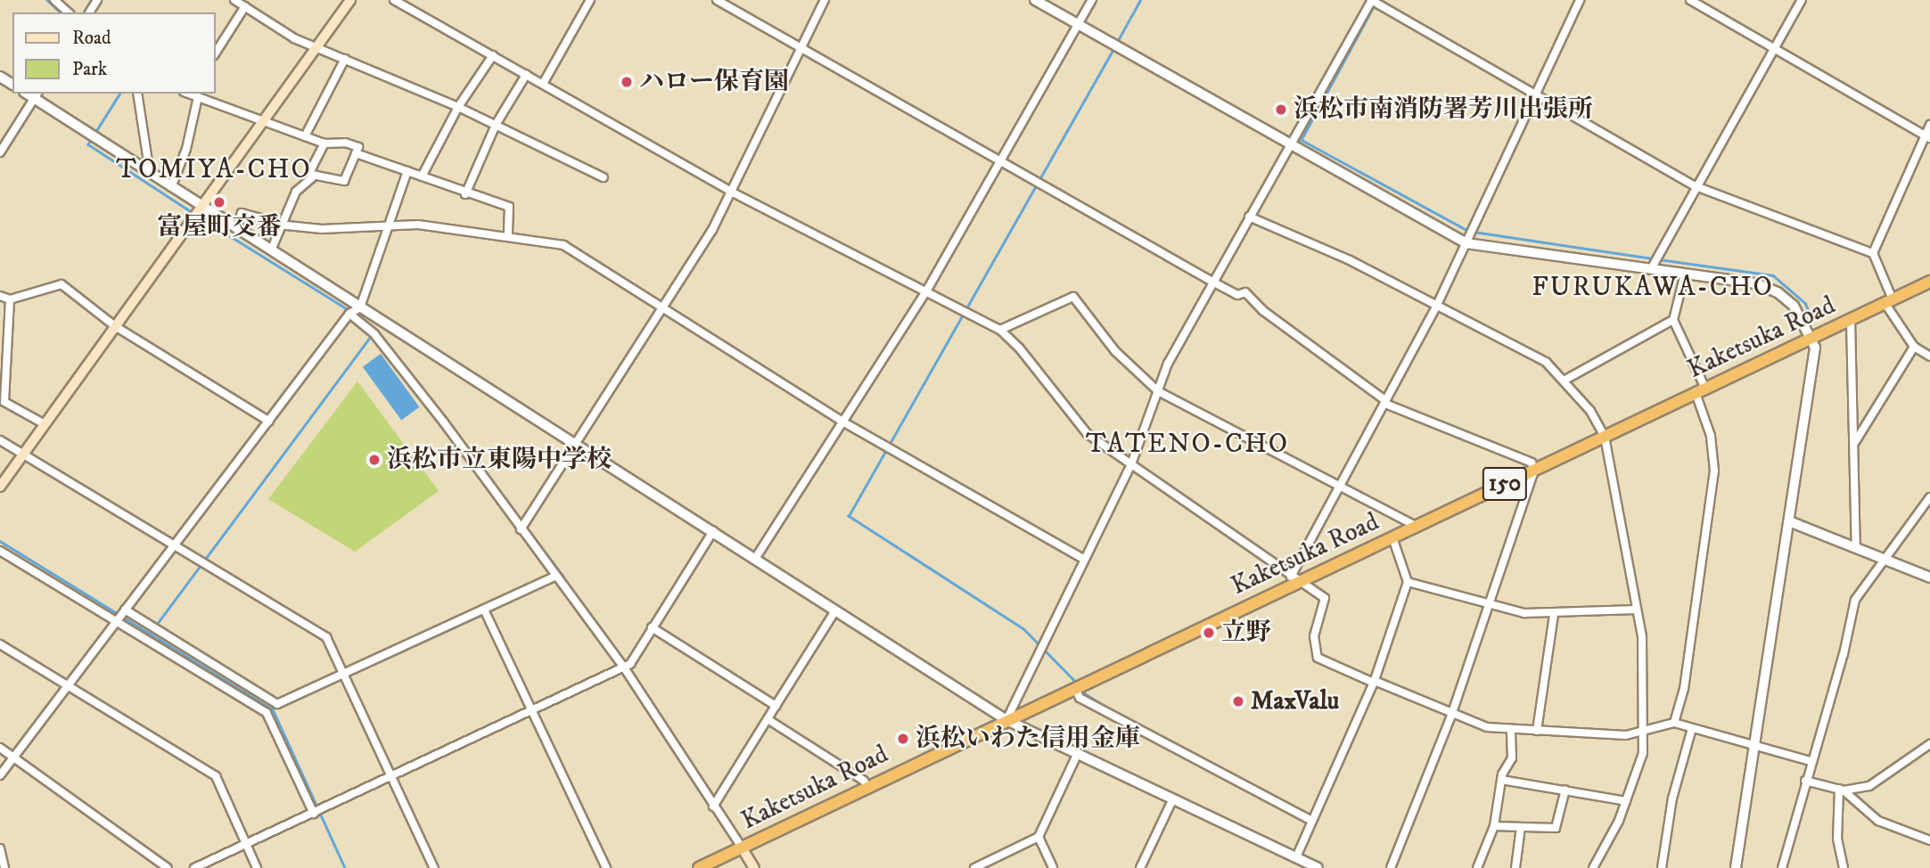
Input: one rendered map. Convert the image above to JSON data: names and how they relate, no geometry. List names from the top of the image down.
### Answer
{
  "streets": {
    "highway": ["Kaketsuka Road", "150"]
  },
  "districts": ["TOMIYA-CHO", "FURUKAWA-CHO", "TATENO-CHO"],
  "places": [
    "ハロー保育園",
    "浜松市南消防署芳川出張所",
    "富屋町交番",
    "浜松市立東陽中学校",
    "立野",
    "MaxValu",
    "浜松いわた信用金庫"
  ],
  "legend": ["Road", "Park"]
}
